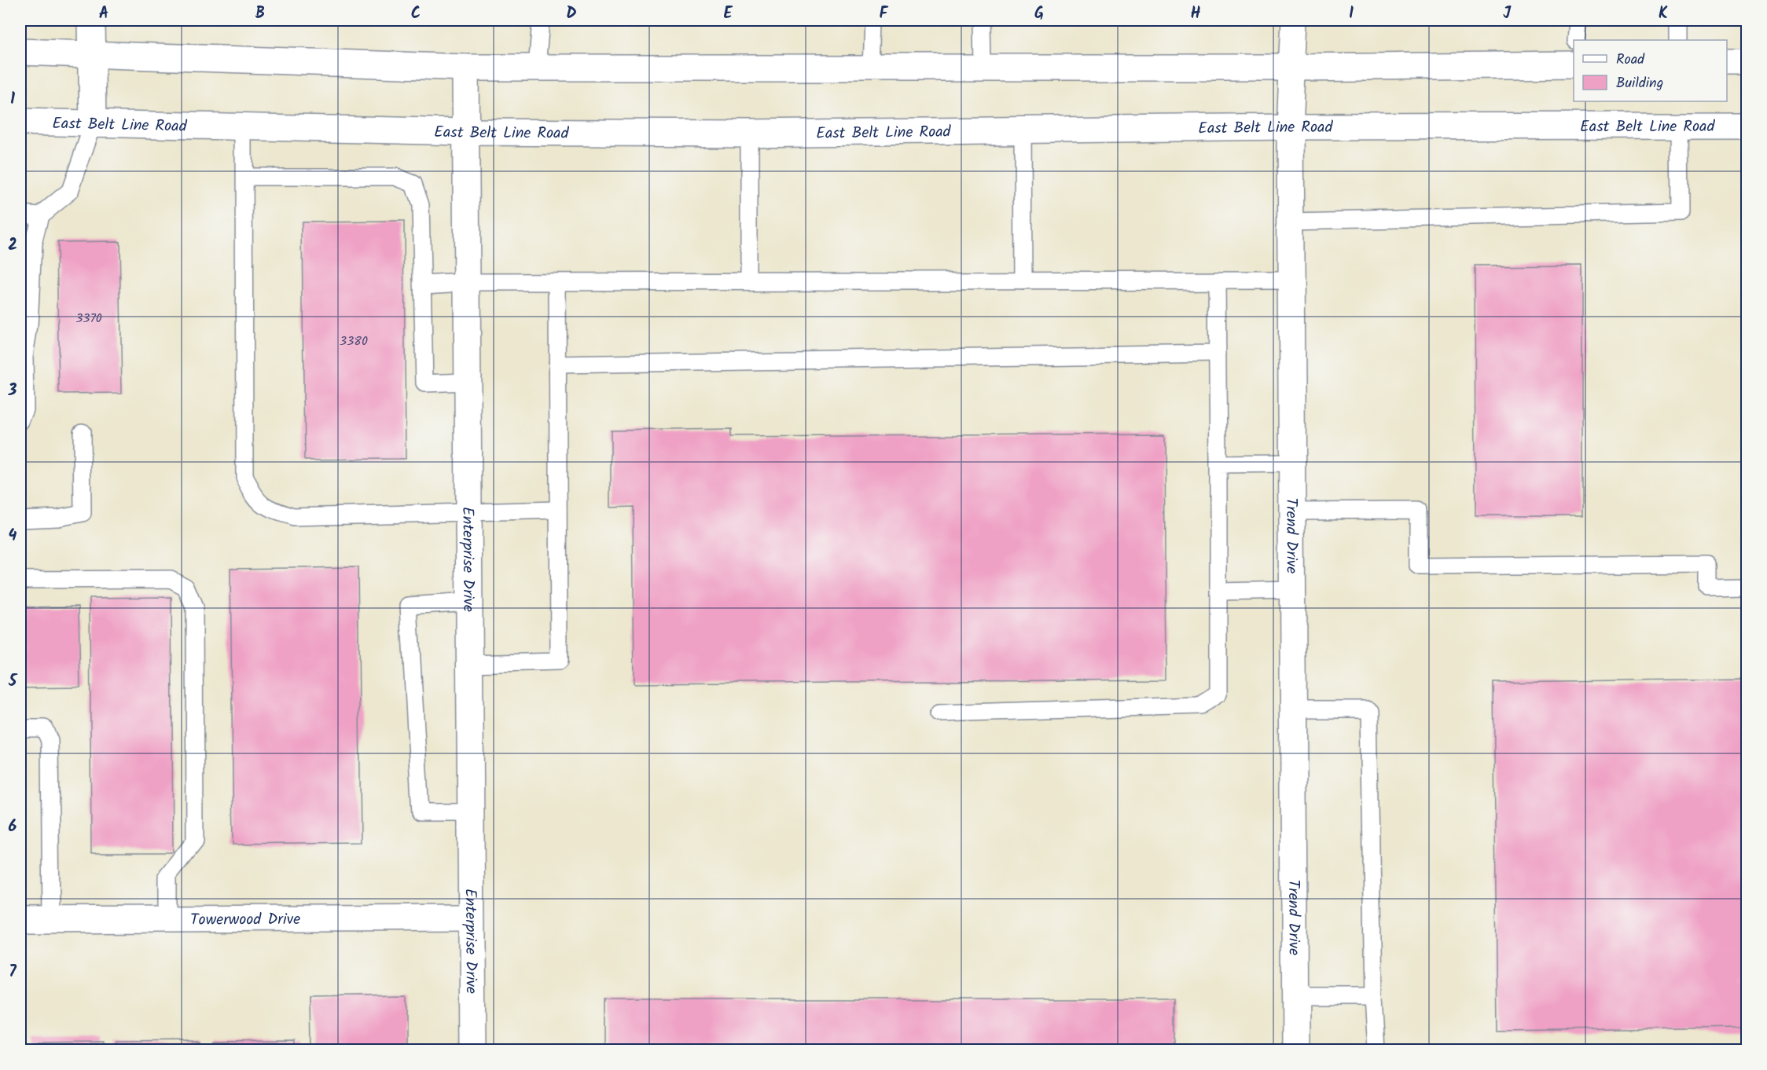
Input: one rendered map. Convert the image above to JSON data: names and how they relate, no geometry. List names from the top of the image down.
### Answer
{
  "streets": {
    "main road": [
      "East Belt Line Road",
      "Trend Drive",
      "Enterprise Drive",
      "Towerwood Drive"
    ]
  },
  "crossings": [
    ["East Belt Line Road", "Trend Drive"],
    ["East Belt Line Road", "Enterprise Drive"],
    ["Enterprise Drive", "Towerwood Drive"]
  ],
  "house_numbers": ["3370", "3380"],
  "legend": ["Road", "Building"],
  "grid": {
    "columns": [
      "A",
      "B",
      "C",
      "D",
      "E",
      "F",
      "G",
      "H",
      "I",
      "J",
      "K"
    ],
    "rows": [
      "1",
      "2",
      "3",
      "4",
      "5",
      "6",
      "7"
    ]
  }
}
